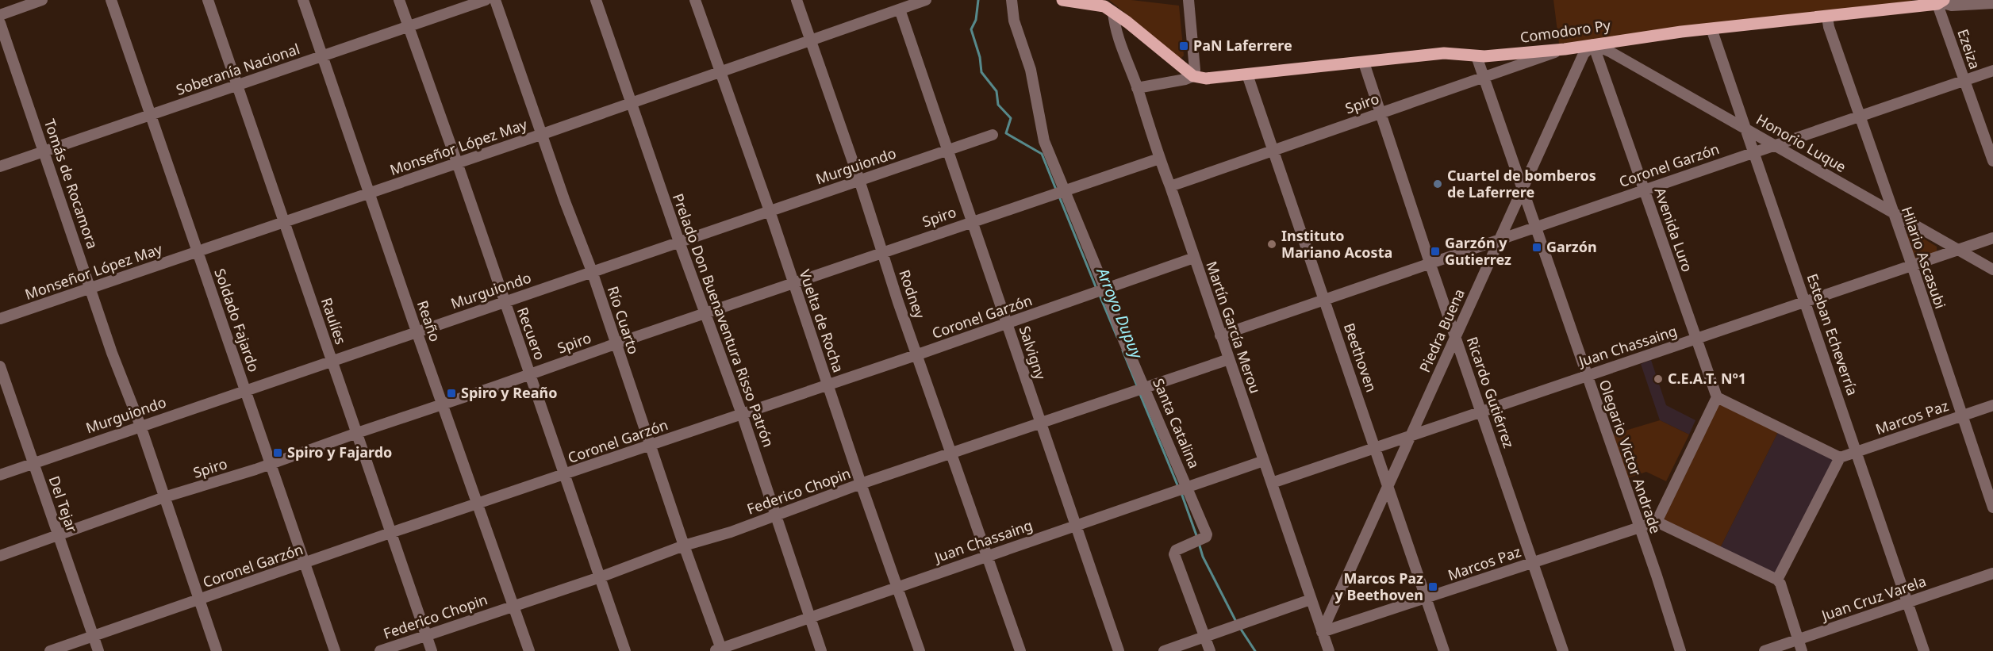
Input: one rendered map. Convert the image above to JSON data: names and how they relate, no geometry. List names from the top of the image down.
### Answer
{
  "streets": {
    "main road": ["Comodoro Py"],
    "street": [
      "Ezeiza",
      "Soberanía Nacional",
      "Spiro",
      "Honorio Luque",
      "Monseñor López May",
      "Coronel Garzón",
      "Murguiondo",
      "Tomás de Rocamora",
      "Avenida Luro",
      "Hilario Ascasubi",
      "Rodney",
      "Soldado Fajardo",
      "Río Cuarto",
      "Prelado Don Buenaventura Risso Patrón",
      "Raulíes",
      "Reaño",
      "Vuelta de Rocha",
      "Martín García Merou",
      "Piedra Buena",
      "Recuero",
      "Esteban Echeverría",
      "Juan Chassaing",
      "Salvigny",
      "Beethoven",
      "Ricardo Gutiérrez",
      "Marcos Paz",
      "Santa Catalina",
      "Olegario Victor Andrade",
      "Federico Chopin",
      "Del Tejar",
      "Juan Cruz Varela"
    ]
  },
  "crossings": [
    ["Comodoro Py", "Ezeiza"],
    ["Comodoro Py", "Spiro"],
    ["Comodoro Py", "Honorio Luque"],
    ["Comodoro Py", "Avenida Luro"],
    ["Comodoro Py", "Hilario Ascasubi"],
    ["Comodoro Py", "Martín García Merou"],
    ["Comodoro Py", "Piedra Buena"],
    ["Comodoro Py", "Esteban Echeverría"],
    ["Comodoro Py", "Beethoven"],
    ["Comodoro Py", "Ricardo Gutiérrez"],
    ["Comodoro Py", "Olegario Victor Andrade"],
    ["Ezeiza", "Coronel Garzón"],
    ["Soberanía Nacional", "Tomás de Rocamora"],
    ["Soberanía Nacional", "Soldado Fajardo"],
    ["Soberanía Nacional", "Raulíes"],
    ["Soberanía Nacional", "Reaño"],
    ["Soberanía Nacional", "Recuero"],
    ["Spiro", "Tomás de Rocamora"],
    ["Spiro", "Rodney"],
    ["Spiro", "Soldado Fajardo"],
    ["Spiro", "Río Cuarto"],
    ["Spiro", "Prelado Don Buenaventura Risso Patrón"],
    ["Spiro", "Raulíes"],
    ["Spiro", "Reaño"],
    ["Spiro", "Vuelta de Rocha"],
    ["Spiro", "Martín García Merou"],
    ["Spiro", "Recuero"],
    ["Spiro", "Salvigny"],
    ["Spiro", "Beethoven"],
    ["Spiro", "Ricardo Gutiérrez"],
    ["Spiro", "Santa Catalina"],
    ["Spiro", "Olegario Victor Andrade"],
    ["Spiro", "Del Tejar"],
    ["Honorio Luque", "Coronel Garzón"],
    ["Honorio Luque", "Avenida Luro"],
    ["Honorio Luque", "Hilario Ascasubi"],
    ["Honorio Luque", "Piedra Buena"],
    ["Honorio Luque", "Esteban Echeverría"],
    ["Honorio Luque", "Juan Chassaing"],
    ["Monseñor López May", "Tomás de Rocamora"],
    ["Monseñor López May", "Rodney"],
    ["Monseñor López May", "Soldado Fajardo"],
    ["Monseñor López May", "Río Cuarto"],
    ["Monseñor López May", "Prelado Don Buenaventura Risso Patrón"],
    ["Monseñor López May", "Raulíes"],
    ["Monseñor López May", "Reaño"],
    ["Monseñor López May", "Vuelta de Rocha"],
    ["Monseñor López May", "Recuero"],
    ["Monseñor López May", "Salvigny"],
    ["Coronel Garzón", "Tomás de Rocamora"],
    ["Coronel Garzón", "Avenida Luro"],
    ["Coronel Garzón", "Hilario Ascasubi"],
    ["Coronel Garzón", "Rodney"],
    ["Coronel Garzón", "Soldado Fajardo"],
    ["Coronel Garzón", "Río Cuarto"],
    ["Coronel Garzón", "Prelado Don Buenaventura Risso Patrón"],
    ["Coronel Garzón", "Raulíes"],
    ["Coronel Garzón", "Reaño"],
    ["Coronel Garzón", "Vuelta de Rocha"],
    ["Coronel Garzón", "Martín García Merou"],
    ["Coronel Garzón", "Piedra Buena"],
    ["Coronel Garzón", "Recuero"],
    ["Coronel Garzón", "Esteban Echeverría"],
    ["Coronel Garzón", "Salvigny"],
    ["Coronel Garzón", "Beethoven"],
    ["Coronel Garzón", "Ricardo Gutiérrez"],
    ["Coronel Garzón", "Santa Catalina"],
    ["Coronel Garzón", "Olegario Victor Andrade"],
    ["Coronel Garzón", "Del Tejar"],
    ["Murguiondo", "Tomás de Rocamora"],
    ["Murguiondo", "Rodney"],
    ["Murguiondo", "Soldado Fajardo"],
    ["Murguiondo", "Río Cuarto"],
    ["Murguiondo", "Prelado Don Buenaventura Risso Patrón"],
    ["Murguiondo", "Raulíes"],
    ["Murguiondo", "Reaño"],
    ["Murguiondo", "Vuelta de Rocha"],
    ["Murguiondo", "Recuero"],
    ["Murguiondo", "Salvigny"],
    ["Murguiondo", "Del Tejar"],
    ["Avenida Luro", "Piedra Buena"],
    ["Avenida Luro", "Juan Chassaing"],
    ["Hilario Ascasubi", "Juan Chassaing"],
    ["Hilario Ascasubi", "Marcos Paz"],
    ["Rodney", "Juan Chassaing"],
    ["Rodney", "Federico Chopin"],
    ["Río Cuarto", "Juan Chassaing"],
    ["Río Cuarto", "Federico Chopin"],
    ["Prelado Don Buenaventura Risso Patrón", "Juan Chassaing"],
    ["Prelado Don Buenaventura Risso Patrón", "Federico Chopin"],
    ["Raulíes", "Federico Chopin"],
    ["Reaño", "Federico Chopin"],
    ["Vuelta de Rocha", "Juan Chassaing"],
    ["Vuelta de Rocha", "Federico Chopin"],
    ["Martín García Merou", "Piedra Buena"],
    ["Martín García Merou", "Juan Chassaing"],
    ["Martín García Merou", "Marcos Paz"],
    ["Martín García Merou", "Federico Chopin"],
    ["Piedra Buena", "Juan Chassaing"],
    ["Piedra Buena", "Beethoven"],
    ["Piedra Buena", "Ricardo Gutiérrez"],
    ["Piedra Buena", "Marcos Paz"],
    ["Piedra Buena", "Olegario Victor Andrade"],
    ["Recuero", "Federico Chopin"],
    ["Esteban Echeverría", "Juan Chassaing"],
    ["Esteban Echeverría", "Marcos Paz"],
    ["Esteban Echeverría", "Juan Cruz Varela"],
    ["Juan Chassaing", "Salvigny"],
    ["Juan Chassaing", "Beethoven"],
    ["Juan Chassaing", "Ricardo Gutiérrez"],
    ["Juan Chassaing", "Santa Catalina"],
    ["Juan Chassaing", "Olegario Victor Andrade"],
    ["Salvigny", "Federico Chopin"],
    ["Beethoven", "Marcos Paz"],
    ["Ricardo Gutiérrez", "Marcos Paz"],
    ["Marcos Paz", "Olegario Victor Andrade"],
    ["Santa Catalina", "Federico Chopin"]
  ],
  "water": ["Arroyo Dupuy"],
  "places": {
    "transit": [
      "PaN Laferrere",
      "Garzón",
      "Garzón y Gutierrez",
      "Spiro y Reaño",
      "Spiro y Fajardo",
      "Marcos Paz y Beethoven"
    ],
    "other": ["Cuartel de bomberos de Laferrere", "Instituto Mariano Acosta", "C.E.A.T. Nº1"]
  }
}
